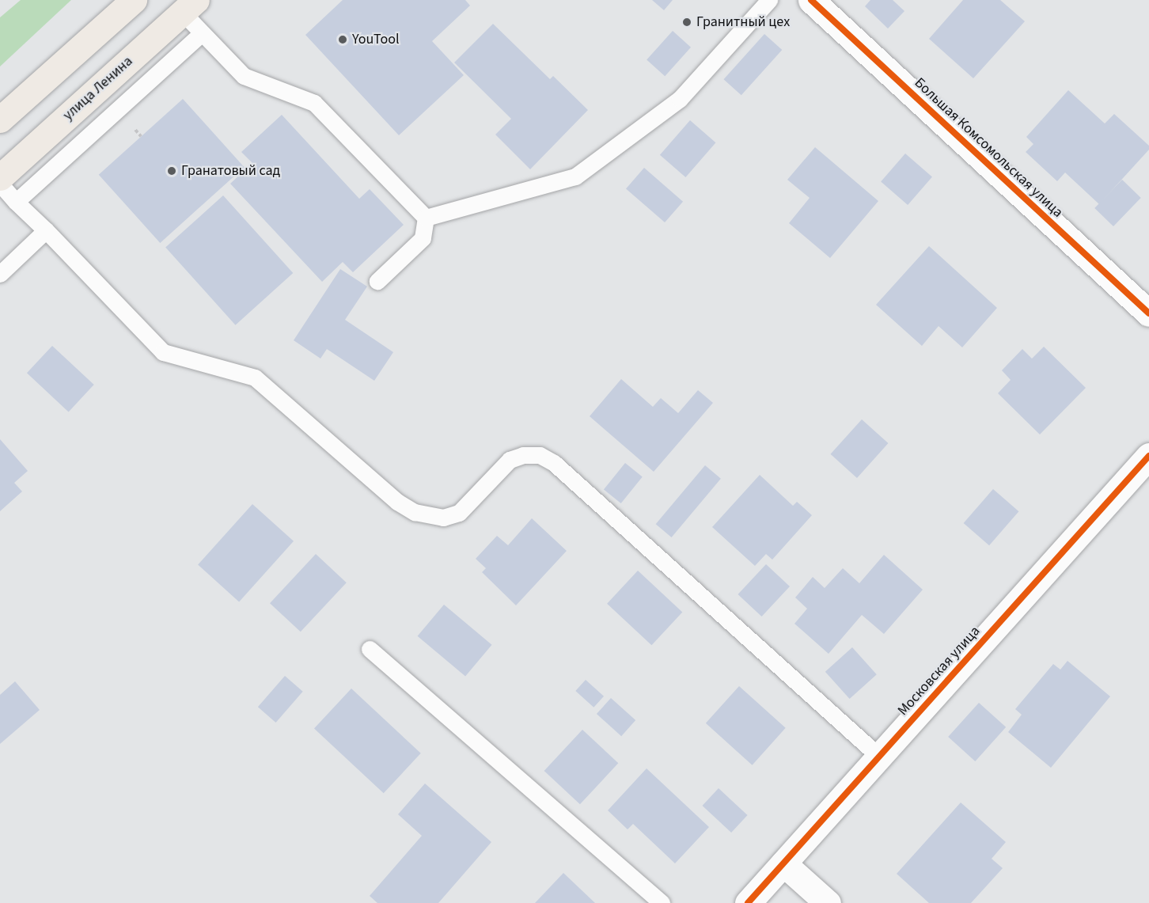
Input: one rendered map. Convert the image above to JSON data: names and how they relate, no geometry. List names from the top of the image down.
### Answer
{
  "streets": {
    "main road": ["улица Ленина"],
    "street": ["Большая Комсомольская улица", "Московская улица"]
  },
  "places": ["Гранитный цех", "YouTool", "Гранатовый сад"]
}
